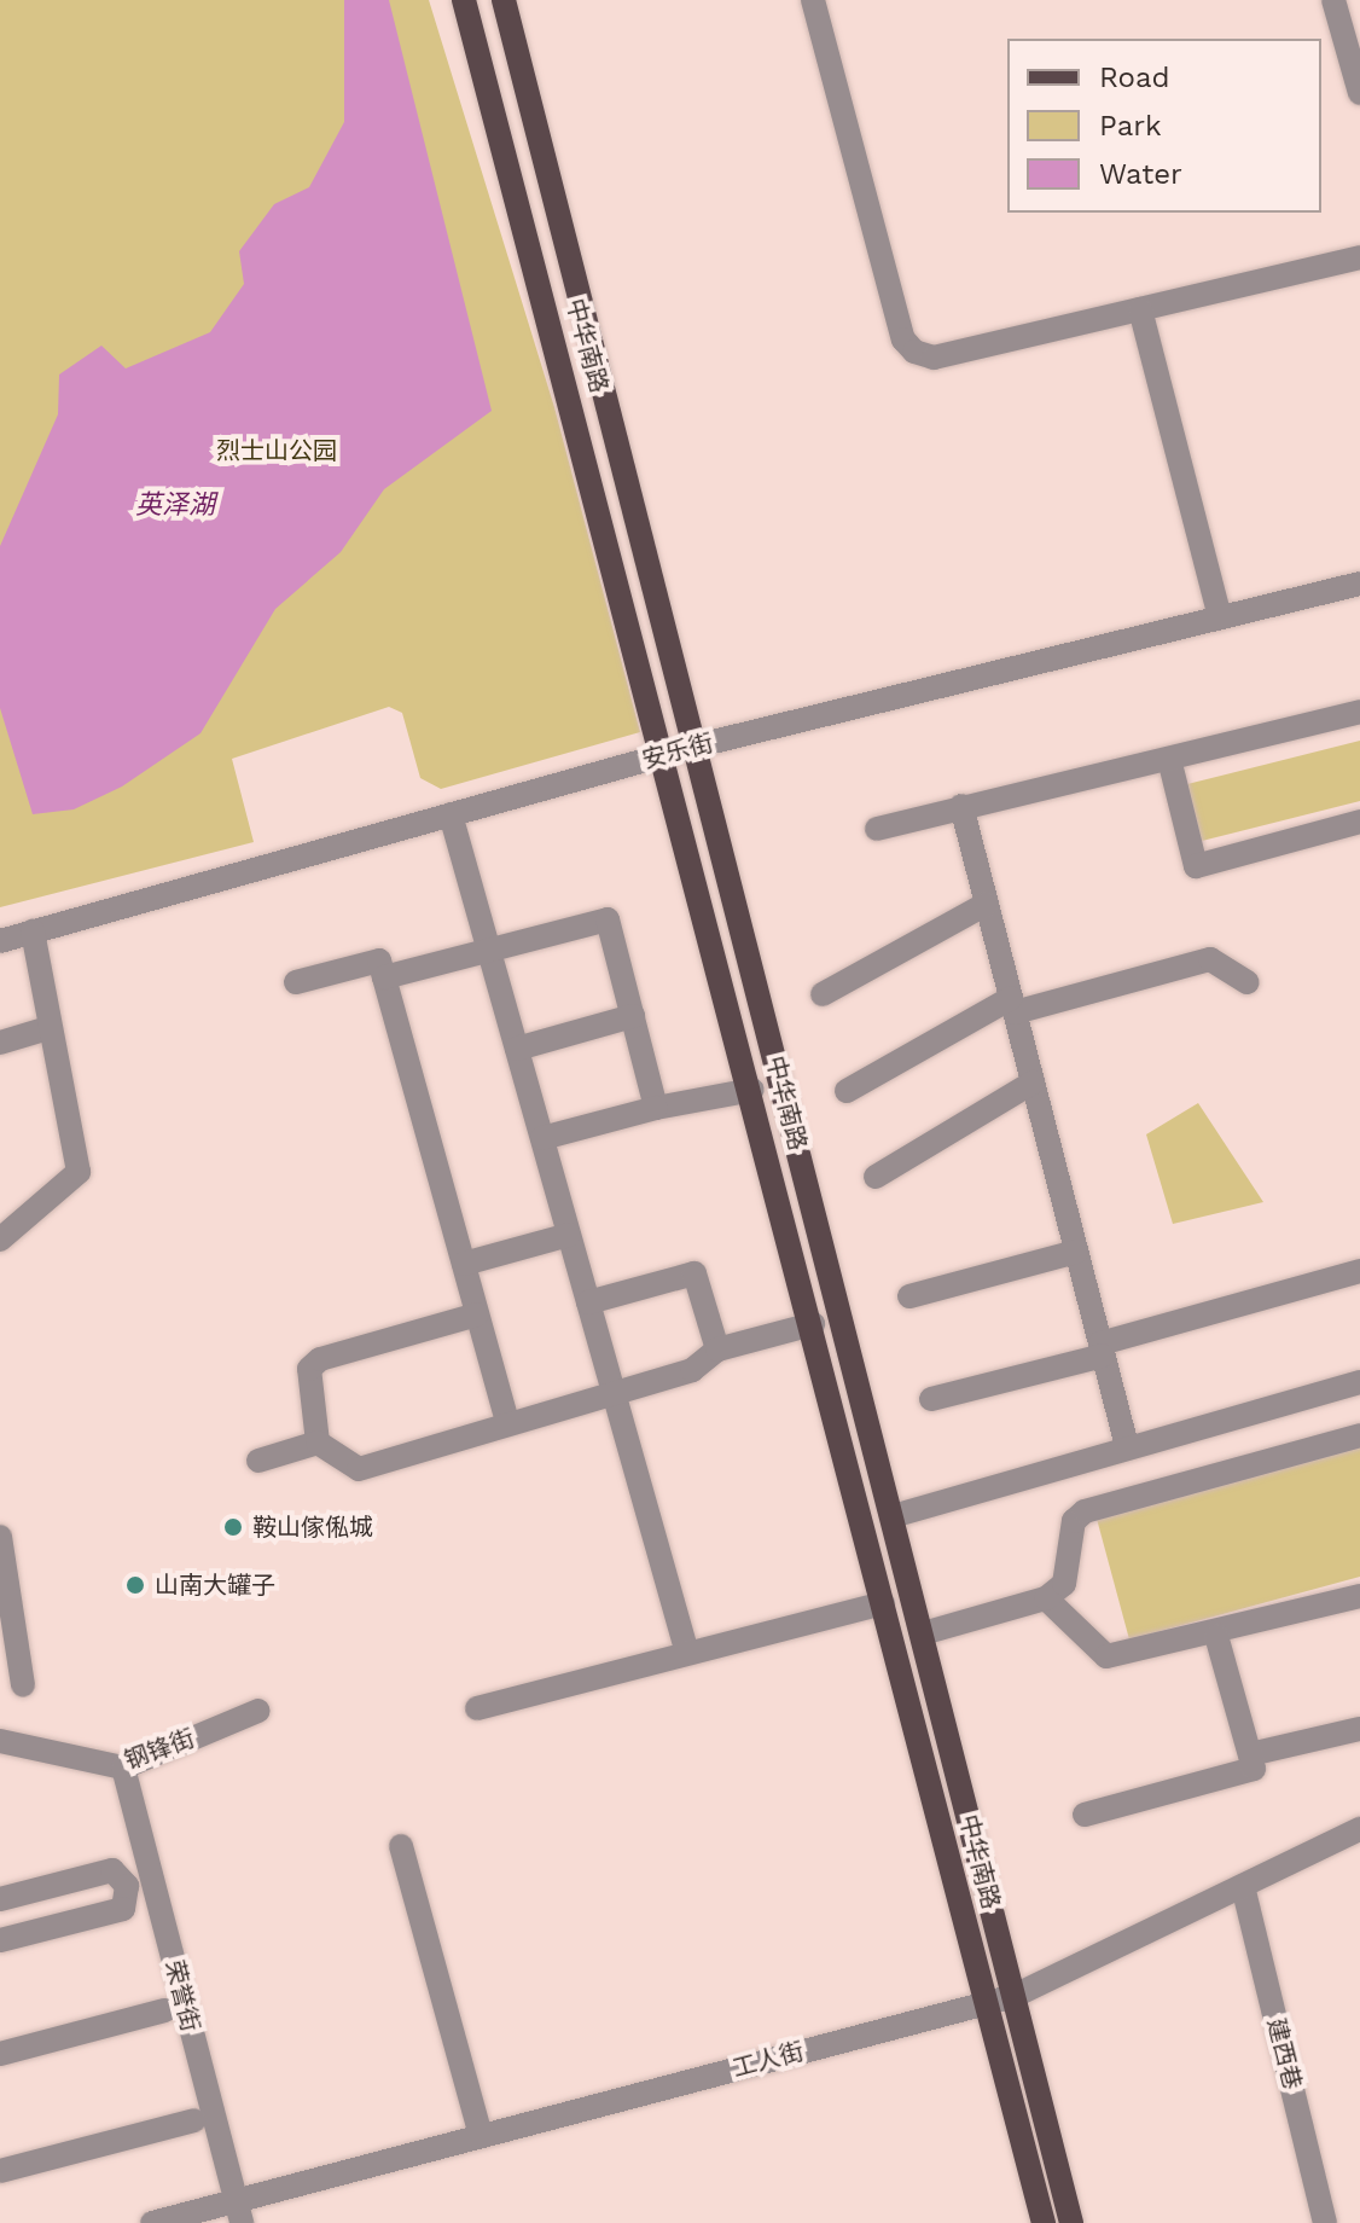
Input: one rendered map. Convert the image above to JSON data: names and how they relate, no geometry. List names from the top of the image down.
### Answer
{
  "streets": {
    "main road": ["中华南路"],
    "street": [
      "安乐街",
      "钢锋街",
      "荣誉街",
      "建西巷",
      "工人街"
    ]
  },
  "crossings": [
    ["中华南路", "安乐街"],
    ["中华南路", "工人街"],
    ["钢锋街", "荣誉街"],
    ["荣誉街", "工人街"],
    ["建西巷", "工人街"]
  ],
  "water": ["英泽湖"],
  "parks": ["烈士山公园"],
  "places": ["鞍山傢俬城", "山南大罐子"],
  "legend": ["Road", "Park", "Water"]
}
